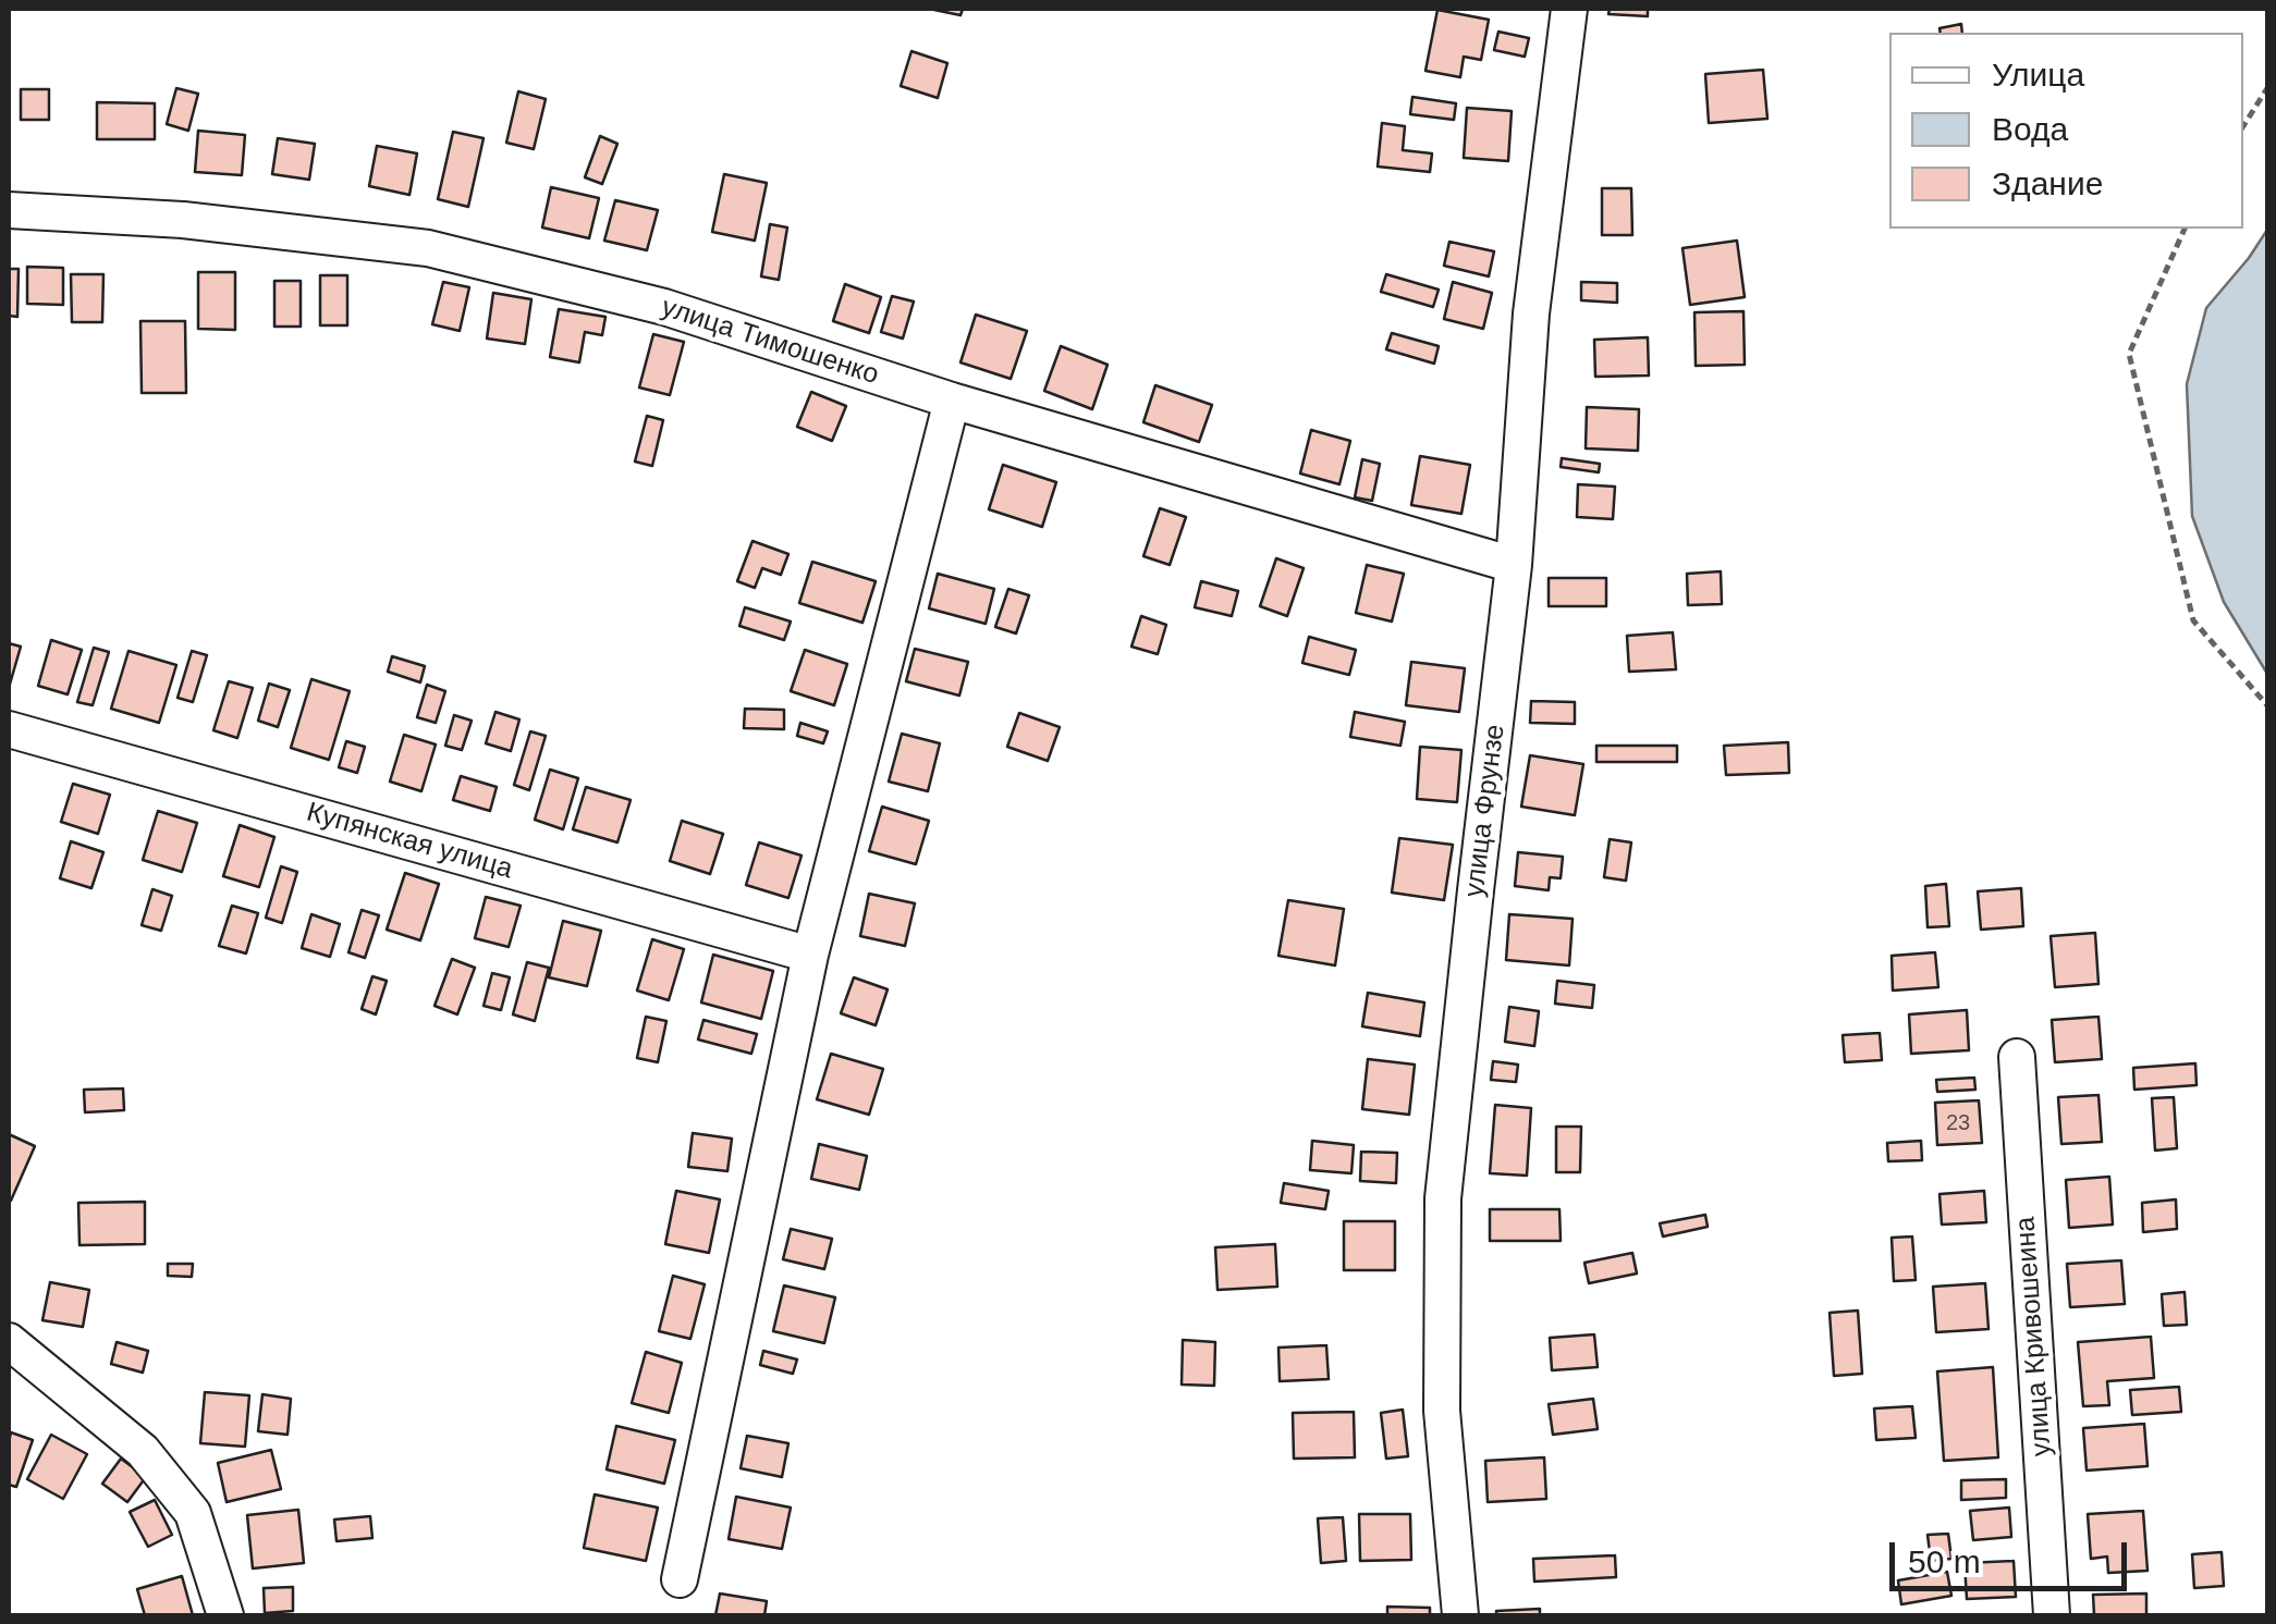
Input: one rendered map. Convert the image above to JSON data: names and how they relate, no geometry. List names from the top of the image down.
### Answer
{
  "streets": {
    "street": [
      "улица Тимошенко",
      "улица Фрунзе",
      "Купянская улица",
      "улица Кривошеина"
    ]
  },
  "crossings": [
    ["улица Тимошенко", "улица Фрунзе"]
  ],
  "house_numbers": ["23"],
  "legend": ["Улица", "Вода", "Здание"],
  "scale_bar": "50 m"
}
